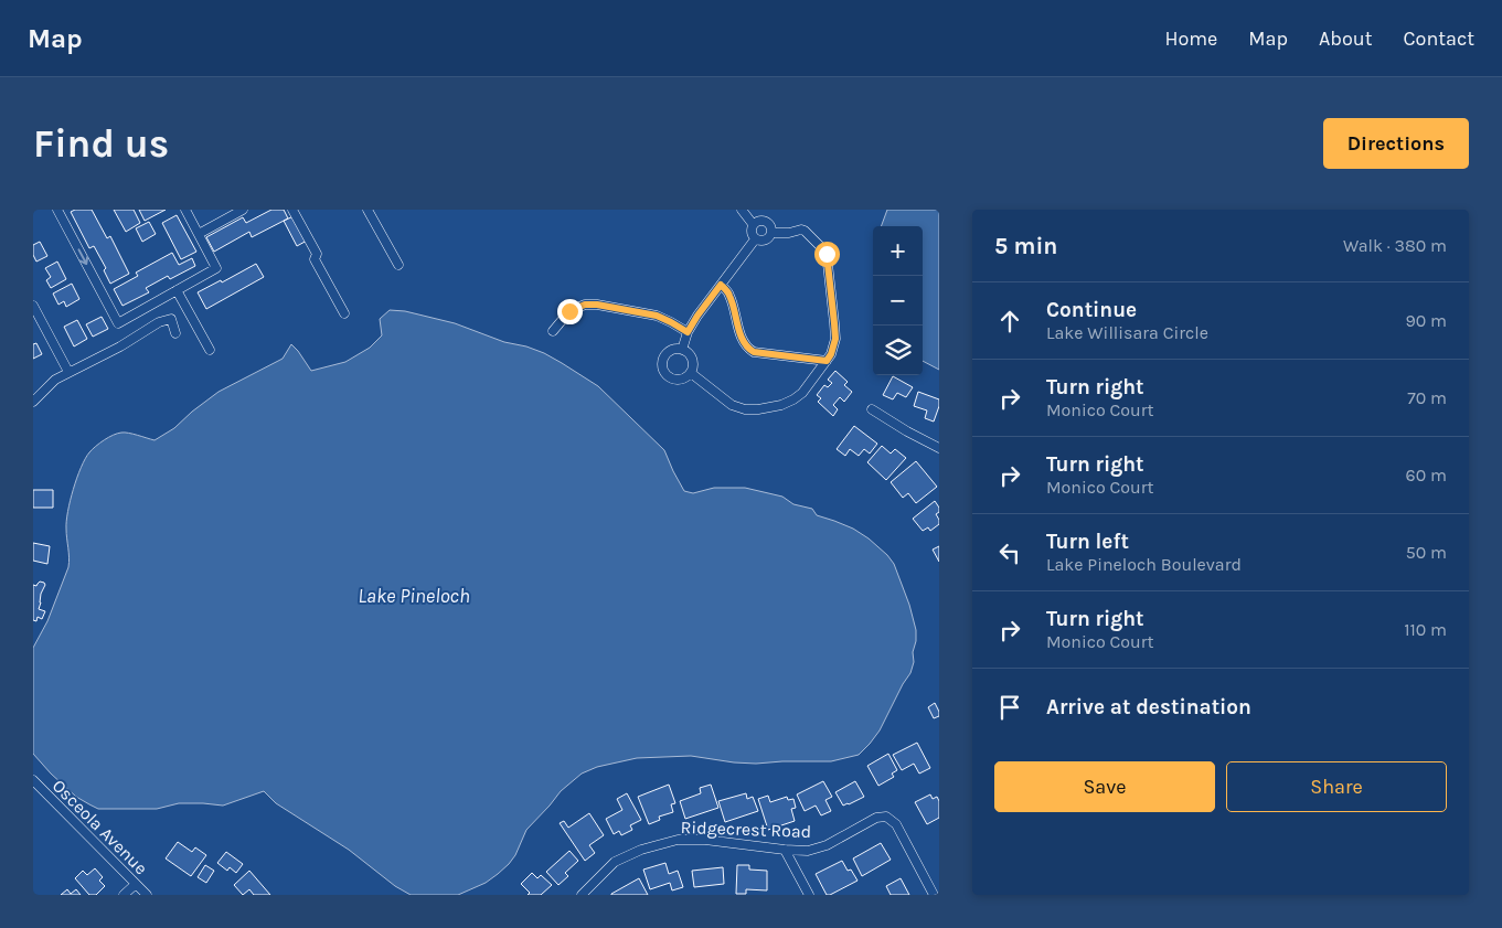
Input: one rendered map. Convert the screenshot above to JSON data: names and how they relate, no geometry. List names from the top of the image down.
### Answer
{
  "streets": {
    "street": ["Osceola Avenue", "Ridgecrest Road"]
  },
  "water": ["Lake Pineloch"],
  "page": {
    "header": "Map",
    "nav": [
      "Home",
      "Map",
      "About",
      "Contact"
    ],
    "buttons": [
      "Directions",
      ["Save", "Share"]
    ],
    "title": "Find us",
    "heading": ["5 min", "Walk · 380 m"],
    "map_buttons": ["+", "−"],
    "list": [
      ["Continue", "Lake Willisara Circle", "90 m"],
      ["Turn right", "Monico Court", "70 m"],
      ["Turn right", "Monico Court", "60 m"],
      ["Turn left", "Lake Pineloch Boulevard", "50 m"],
      ["Turn right", "Monico Court", "110 m"],
      "Arrive at destination"
    ]
  }
}
